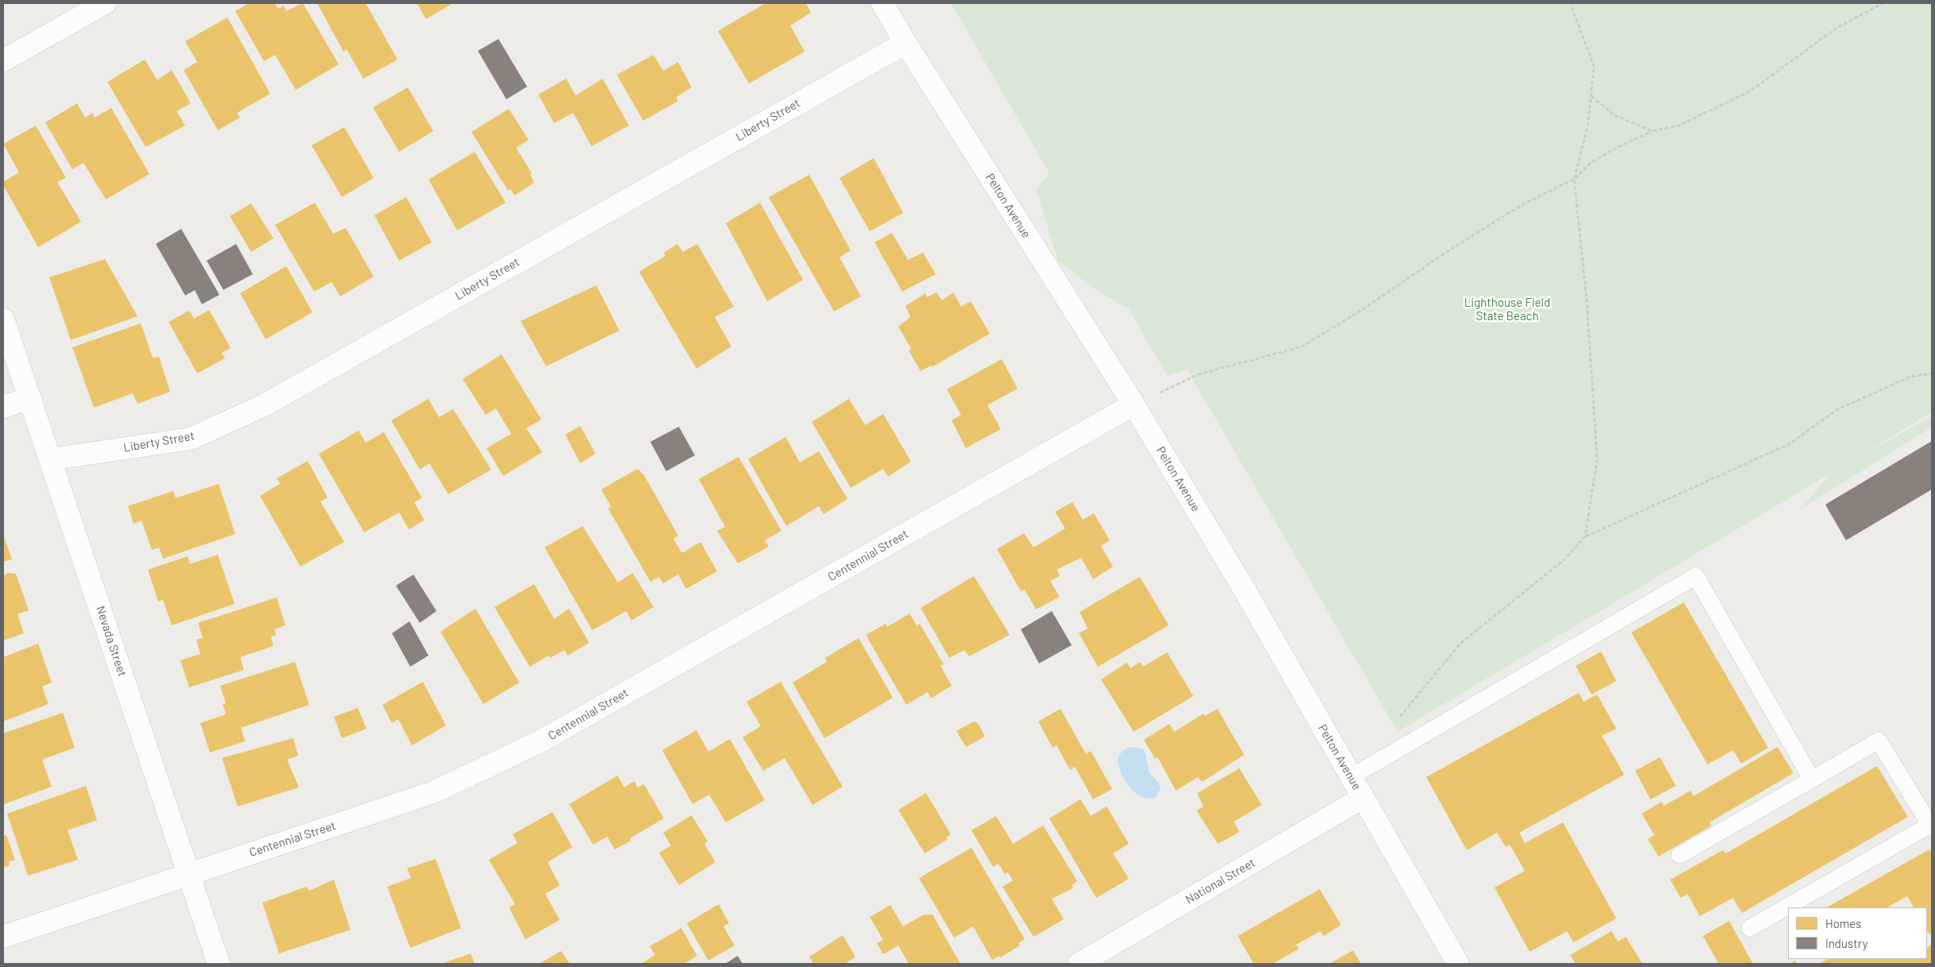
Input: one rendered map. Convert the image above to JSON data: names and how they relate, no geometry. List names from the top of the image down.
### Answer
{
  "streets": {
    "street": [
      "Liberty Street",
      "Pelton Avenue",
      "Centennial Street",
      "Nevada Street",
      "National Street"
    ]
  },
  "crossings": [
    ["Liberty Street", "Pelton Avenue"],
    ["Liberty Street", "Nevada Street"],
    ["Pelton Avenue", "Centennial Street"],
    ["Pelton Avenue", "National Street"],
    ["Centennial Street", "Nevada Street"]
  ],
  "parks": ["Lighthouse Field State Beach"],
  "legend": ["Homes", "Industry"]
}
